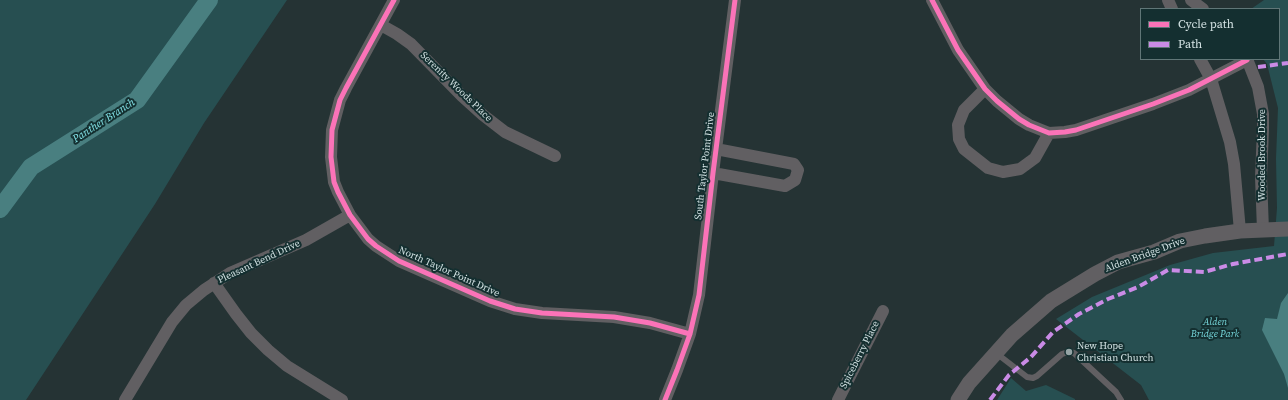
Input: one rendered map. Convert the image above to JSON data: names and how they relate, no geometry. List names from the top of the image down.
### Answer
{
  "streets": {
    "street": [
      "Serenity Woods Place",
      "Wooded Brook Drive",
      "South Taylor Point Drive",
      "Alden Bridge Drive",
      "Pleasant Bend Drive",
      "North Taylor Point Drive",
      "Spiceberry Place"
    ]
  },
  "crossings": [
    ["Serenity Woods Place", "North Taylor Point Drive"],
    ["Wooded Brook Drive", "Alden Bridge Drive"],
    ["South Taylor Point Drive", "North Taylor Point Drive"],
    ["Pleasant Bend Drive", "North Taylor Point Drive"]
  ],
  "water": ["Panther Branch"],
  "parks": ["Alden Bridge Park"],
  "places": ["New Hope Christian Church"],
  "legend": ["Cycle path", "Path"]
}
